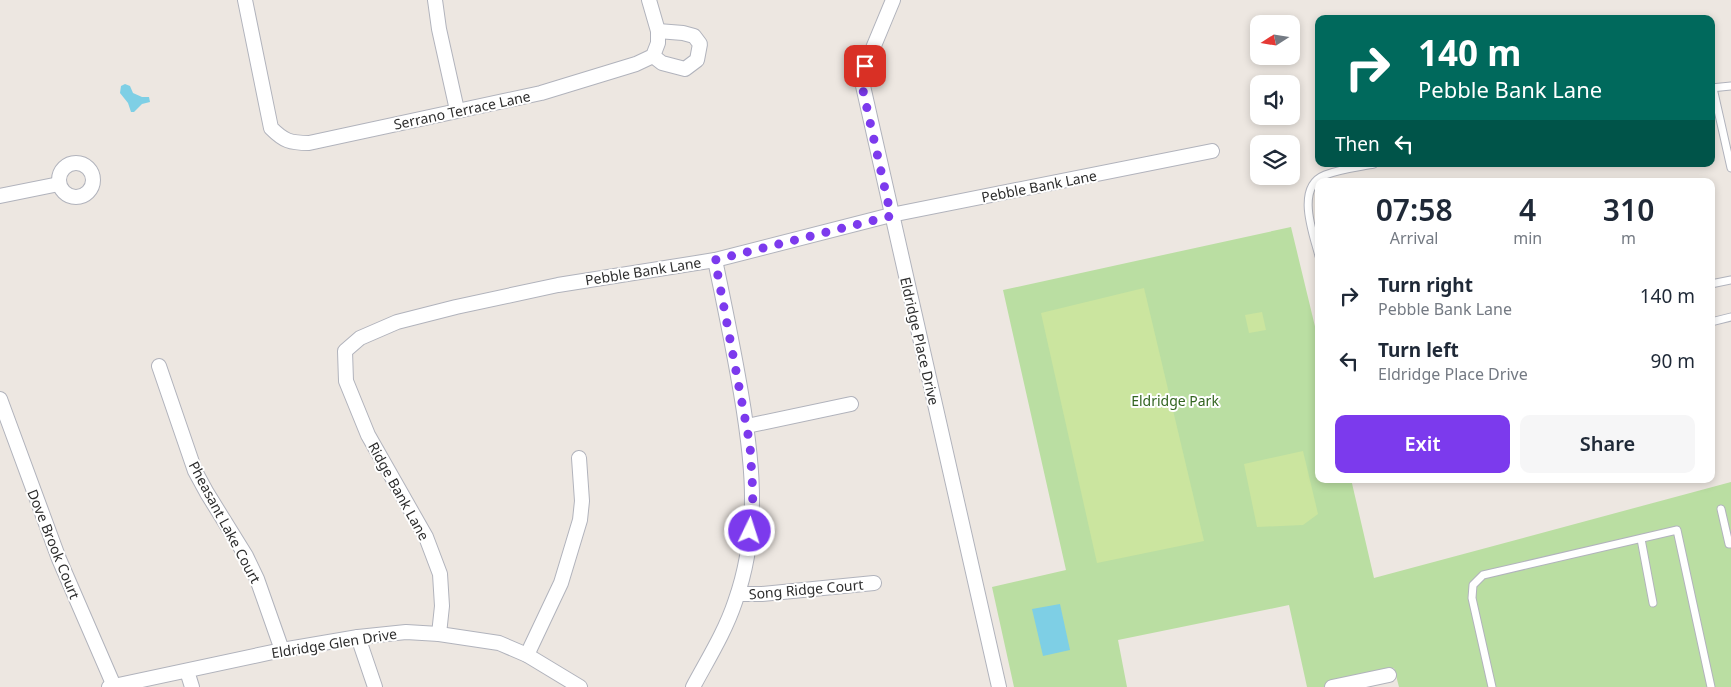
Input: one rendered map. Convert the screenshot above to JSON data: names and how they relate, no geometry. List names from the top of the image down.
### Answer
{
  "streets": {
    "street": [
      "Serrano Terrace Lane",
      "Pebble Bank Lane",
      "Eldridge Place Drive",
      "Ridge Bank Lane",
      "Pheasant Lake Court",
      "Dove Brook Court",
      "Song Ridge Court",
      "Eldridge Glen Drive"
    ]
  },
  "crossings": [
    ["Pebble Bank Lane", "Eldridge Place Drive"],
    ["Pebble Bank Lane", "Ridge Bank Lane"],
    ["Ridge Bank Lane", "Eldridge Glen Drive"],
    ["Pheasant Lake Court", "Eldridge Glen Drive"],
    ["Dove Brook Court", "Eldridge Glen Drive"]
  ],
  "parks": ["Eldridge Park"],
  "north": "left",
  "page": {
    "turn": ["140 m", "Pebble Bank Lane"],
    "then": "Then",
    "eta": [
      "07:58",
      "Arrival",
      "4",
      "min",
      "310",
      "m"
    ],
    "list": [
      {
        "name": "Turn right",
        "note": "Pebble Bank Lane",
        "value": "140 m"
      },
      {
        "name": "Turn left",
        "note": "Eldridge Place Drive",
        "value": "90 m"
      }
    ],
    "buttons": ["Exit", "Share"]
  }
}
